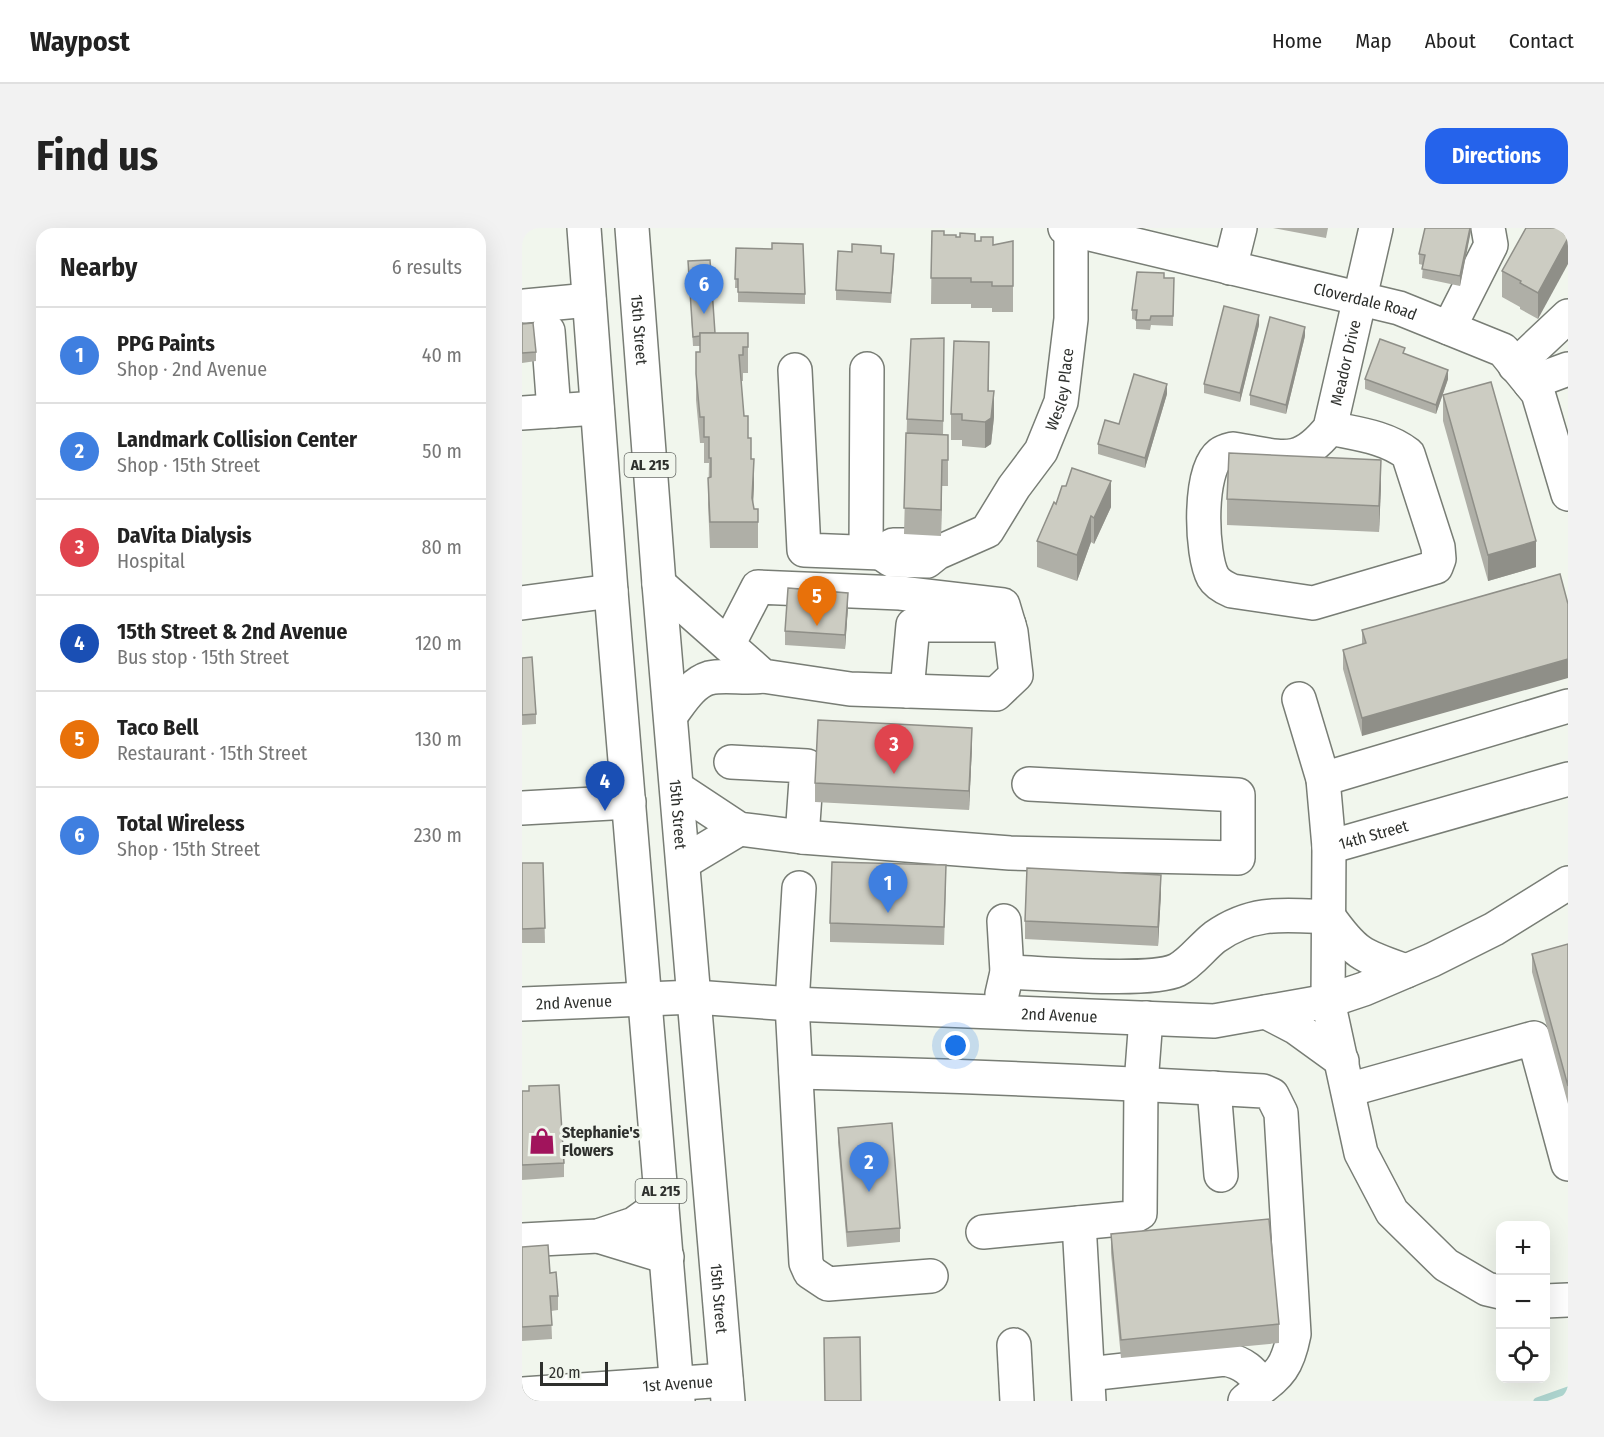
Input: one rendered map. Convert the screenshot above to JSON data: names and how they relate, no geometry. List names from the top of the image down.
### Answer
{
  "streets": {
    "street": [
      "Cloverdale Road",
      "15th Street",
      "Meador Drive",
      "Wesley Place",
      "AL 215",
      "14th Street",
      "2nd Avenue",
      "1st Avenue"
    ]
  },
  "crossings": [
    ["Cloverdale Road", "Meador Drive"],
    ["Cloverdale Road", "Wesley Place"],
    ["15th Street", "2nd Avenue"],
    ["15th Street", "1st Avenue"],
    ["AL 215", "2nd Avenue"],
    ["AL 215", "1st Avenue"],
    ["14th Street", "2nd Avenue"]
  ],
  "places": {
    "shop": ["Stephanie's Flowers"]
  },
  "scale_bar": "20 m",
  "page": {
    "header": "Waypost",
    "nav": [
      "Home",
      "Map",
      "About",
      "Contact"
    ],
    "buttons": "Directions",
    "title": "Find us",
    "heading": ["Nearby", "6 results"],
    "pins": [
      "6",
      "5",
      "3",
      "4",
      "1",
      "2"
    ],
    "list": [
      {
        "mark": "1",
        "name": "PPG Paints",
        "note": "Shop · 2nd Avenue",
        "value": "40 m"
      },
      {
        "mark": "2",
        "name": "Landmark Collision Center",
        "note": "Shop · 15th Street",
        "value": "50 m"
      },
      {
        "mark": "3",
        "name": "DaVita Dialysis",
        "note": "Hospital",
        "value": "80 m"
      },
      {
        "mark": "4",
        "name": "15th Street & 2nd Avenue",
        "note": "Bus stop · 15th Street",
        "value": "120 m"
      },
      {
        "mark": "5",
        "name": "Taco Bell",
        "note": "Restaurant · 15th Street",
        "value": "130 m"
      },
      {
        "mark": "6",
        "name": "Total Wireless",
        "note": "Shop · 15th Street",
        "value": "230 m"
      }
    ],
    "map_buttons": ["+", "−"],
    "scale": "20 m"
  }
}
